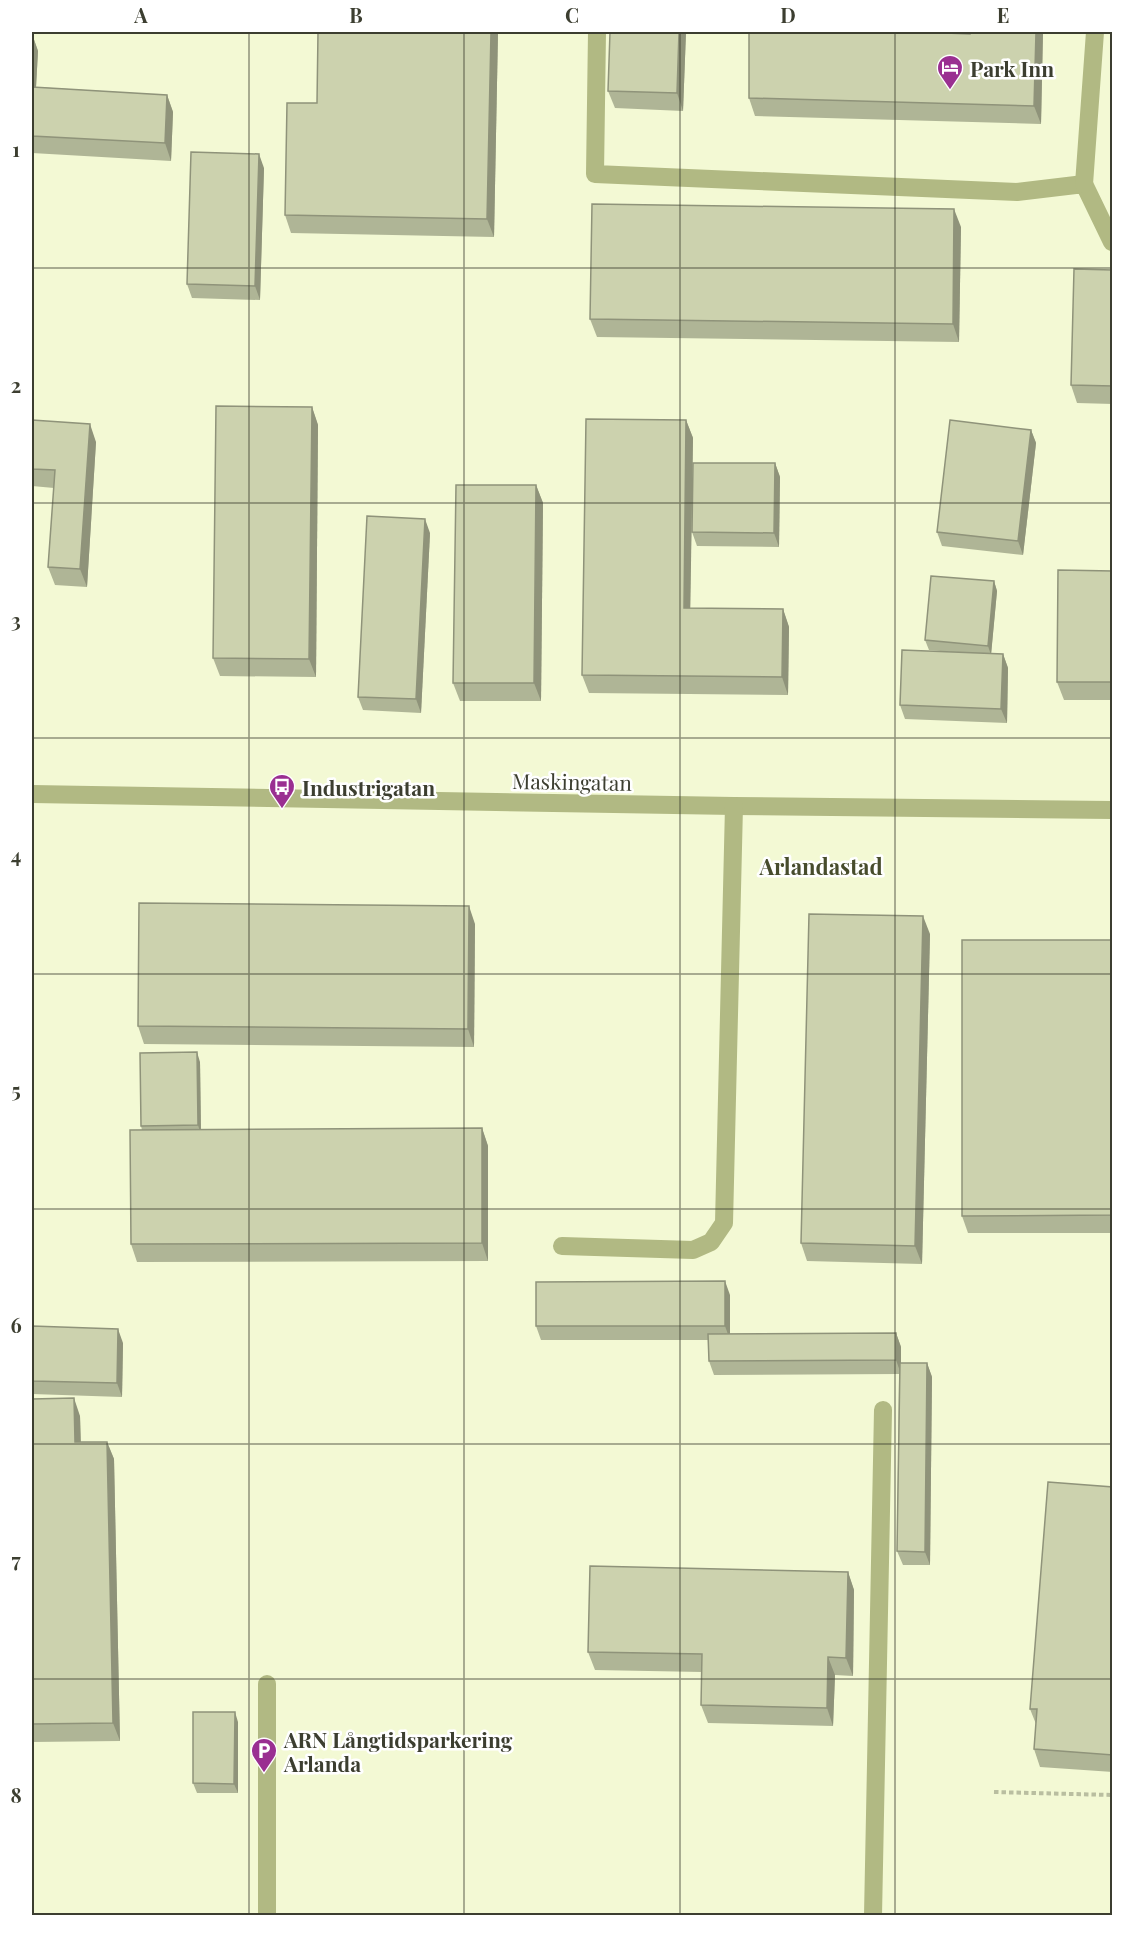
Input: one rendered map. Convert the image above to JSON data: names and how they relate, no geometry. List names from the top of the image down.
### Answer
{
  "streets": {
    "street": ["Maskingatan"]
  },
  "districts": ["Arlandastad"],
  "places": {
    "hotel": ["Park Inn"],
    "bus stop": ["Industrigatan"],
    "parking": ["ARN Långtidsparkering Arlanda"]
  },
  "grid": {
    "columns": [
      "A",
      "B",
      "C",
      "D",
      "E"
    ],
    "rows": [
      "1",
      "2",
      "3",
      "4",
      "5",
      "6",
      "7",
      "8"
    ]
  }
}
